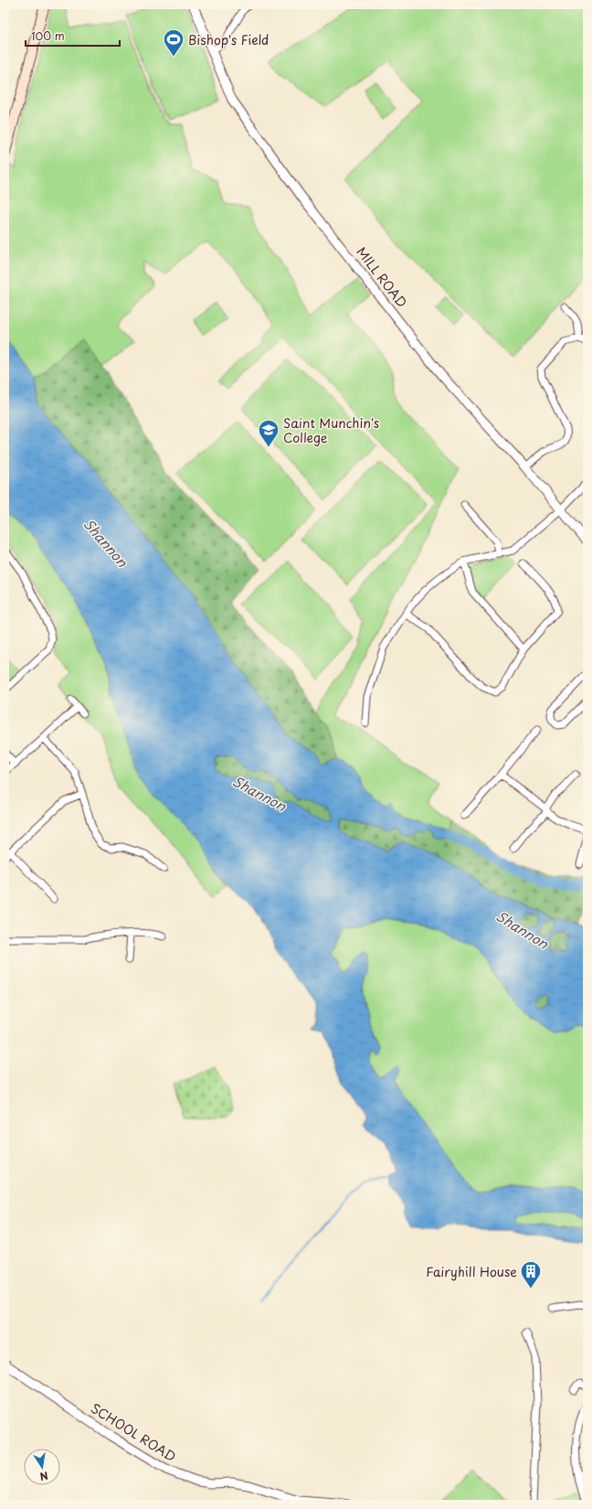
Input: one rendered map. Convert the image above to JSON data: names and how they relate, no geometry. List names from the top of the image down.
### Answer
{
  "streets": {
    "street": ["MILL ROAD", "SCHOOL ROAD"]
  },
  "water": ["Shannon"],
  "places": {
    "sports": ["Bishop's Field"],
    "school or university": ["Saint Munchin's College"],
    "building": ["Fairyhill House"]
  },
  "scale_bar": "100 m",
  "north": "bottom"
}
